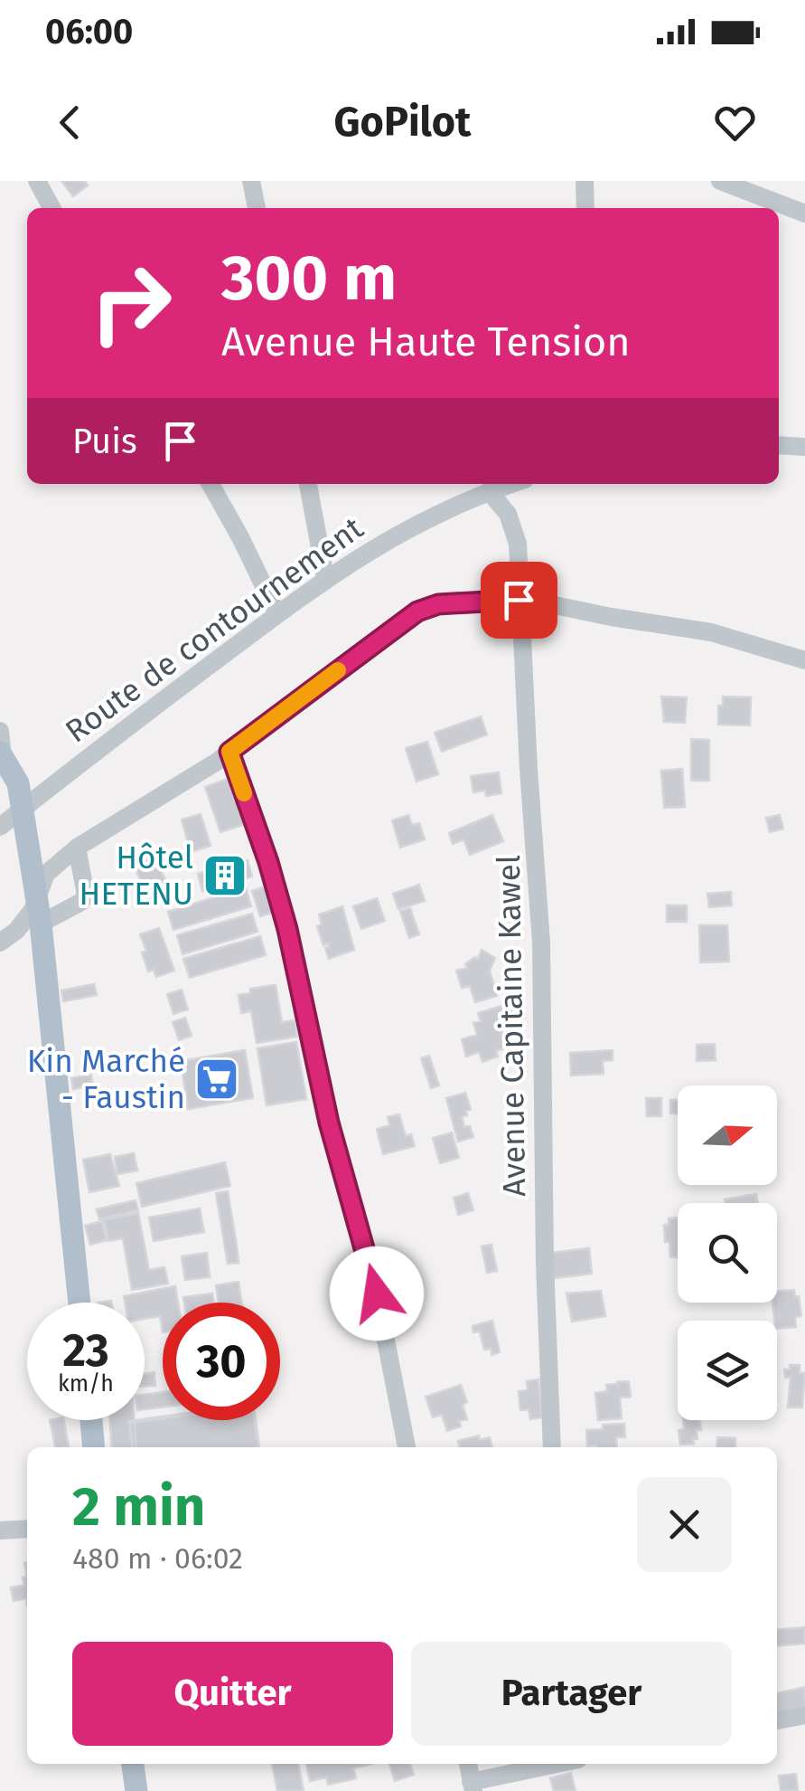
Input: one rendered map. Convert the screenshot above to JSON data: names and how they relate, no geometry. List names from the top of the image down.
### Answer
{
  "streets": {
    "street": ["Route de contournement", "Avenue Capitaine Kawel"]
  },
  "crossings": [
    ["Route de contournement", "Avenue Capitaine Kawel"]
  ],
  "places": {
    "building": ["Hôtel HETENU"],
    "supermarket": ["Kin Marché - Faustin"]
  },
  "north": "right",
  "page": {
    "status": "06:00",
    "header": "GoPilot",
    "turn": ["300 m", "Avenue Haute Tension"],
    "then": "Puis",
    "speed": "23 km/h",
    "limit": "30",
    "heading": ["2 min", "480 m · 06:02"],
    "buttons": ["Quitter", "Partager"]
  }
}
